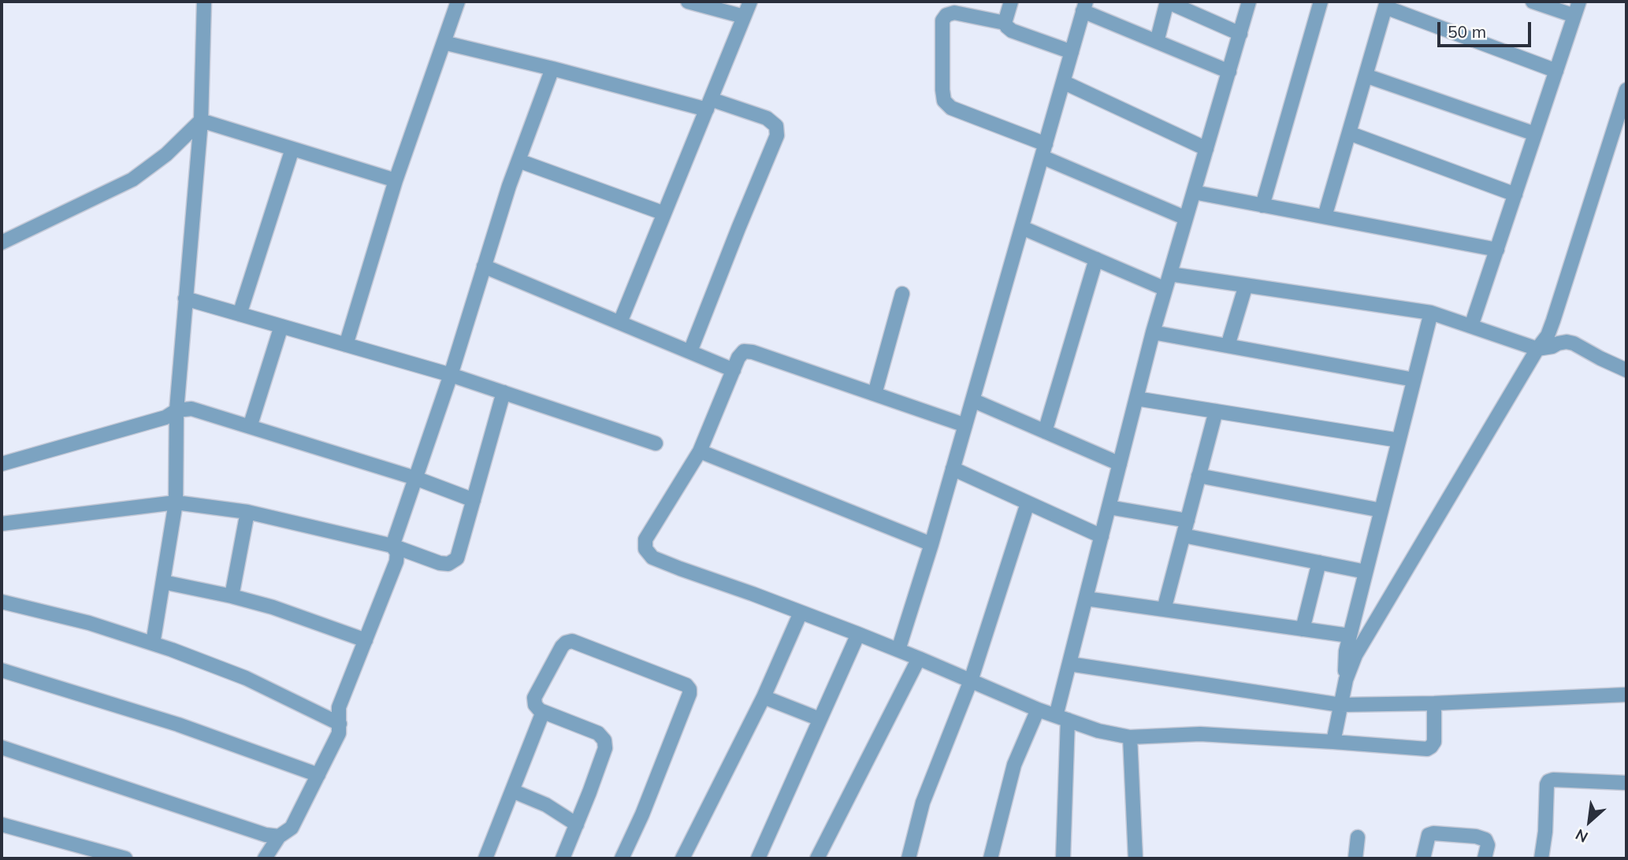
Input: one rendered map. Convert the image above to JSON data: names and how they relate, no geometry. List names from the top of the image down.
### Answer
{
  "scale_bar": "50 m",
  "north": "bottom left"
}
